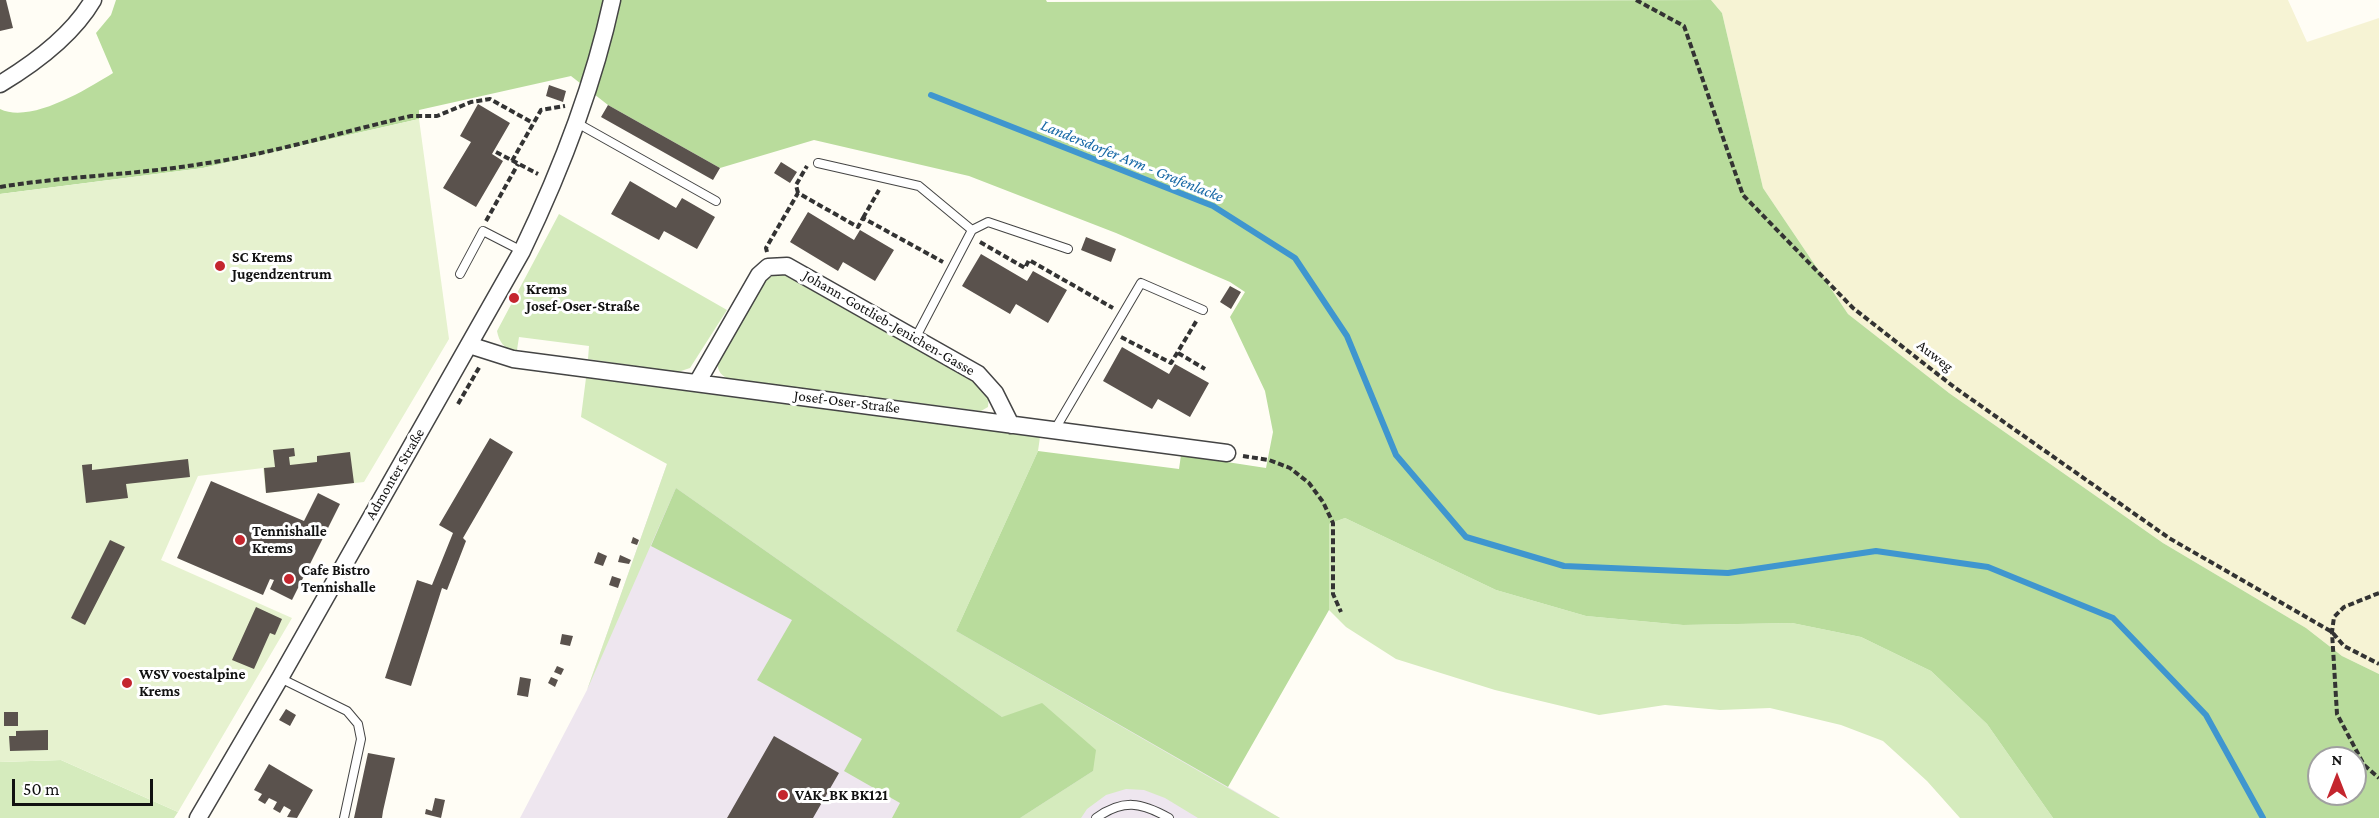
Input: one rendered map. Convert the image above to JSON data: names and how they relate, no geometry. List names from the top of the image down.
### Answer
{
  "streets": {
    "street": ["Johann-Gottlieb-Jenichen-Gasse", "Josef-Oser-Straße", "Admonter Straße"],
    "path": ["Auweg"]
  },
  "crossings": [
    ["Johann-Gottlieb-Jenichen-Gasse", "Josef-Oser-Straße"],
    ["Josef-Oser-Straße", "Admonter Straße"]
  ],
  "water": ["Landersdorfer Arm - Grafenlacke"],
  "places": [
    "SC Krems Jugendzentrum",
    "Krems Josef-Oser-Straße",
    "Tennishalle Krems",
    "Cafe Bistro Tennishalle",
    "WSV voestalpine Krems",
    "VAK_BK BK121"
  ],
  "scale_bar": "50 m",
  "north": "top"
}
